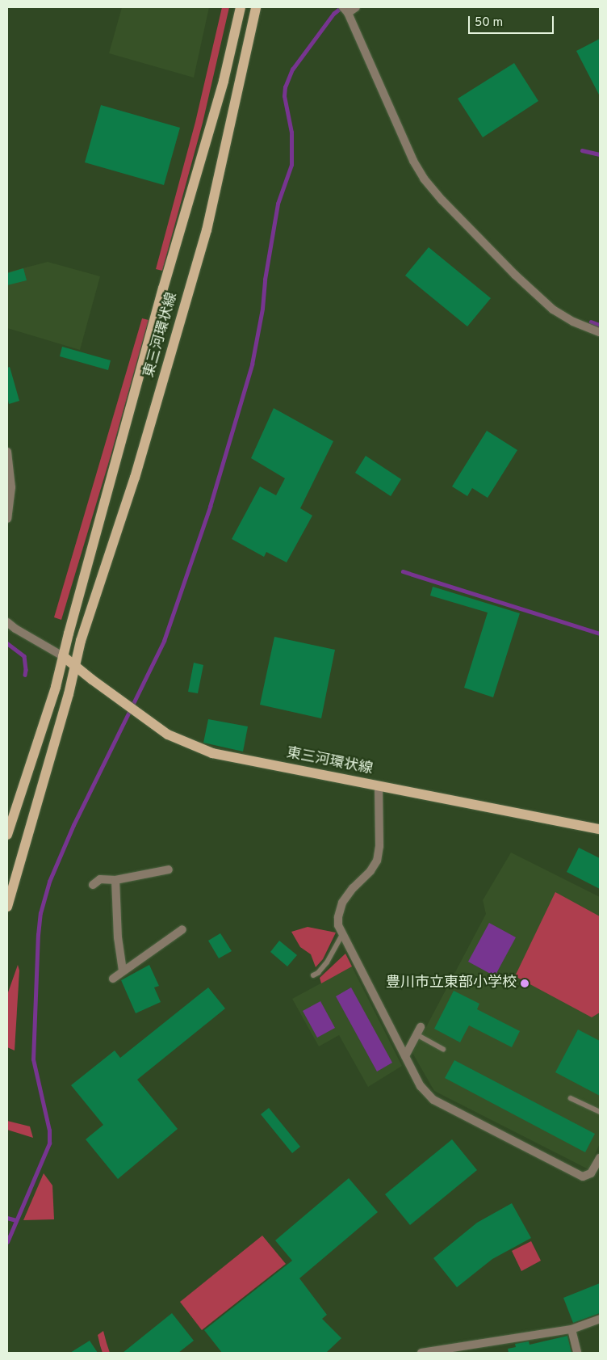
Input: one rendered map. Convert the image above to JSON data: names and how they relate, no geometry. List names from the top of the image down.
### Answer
{
  "streets": {
    "main road": ["東三河環状線"]
  },
  "places": ["豊川市立東部小学校"],
  "scale_bar": "50 m"
}
